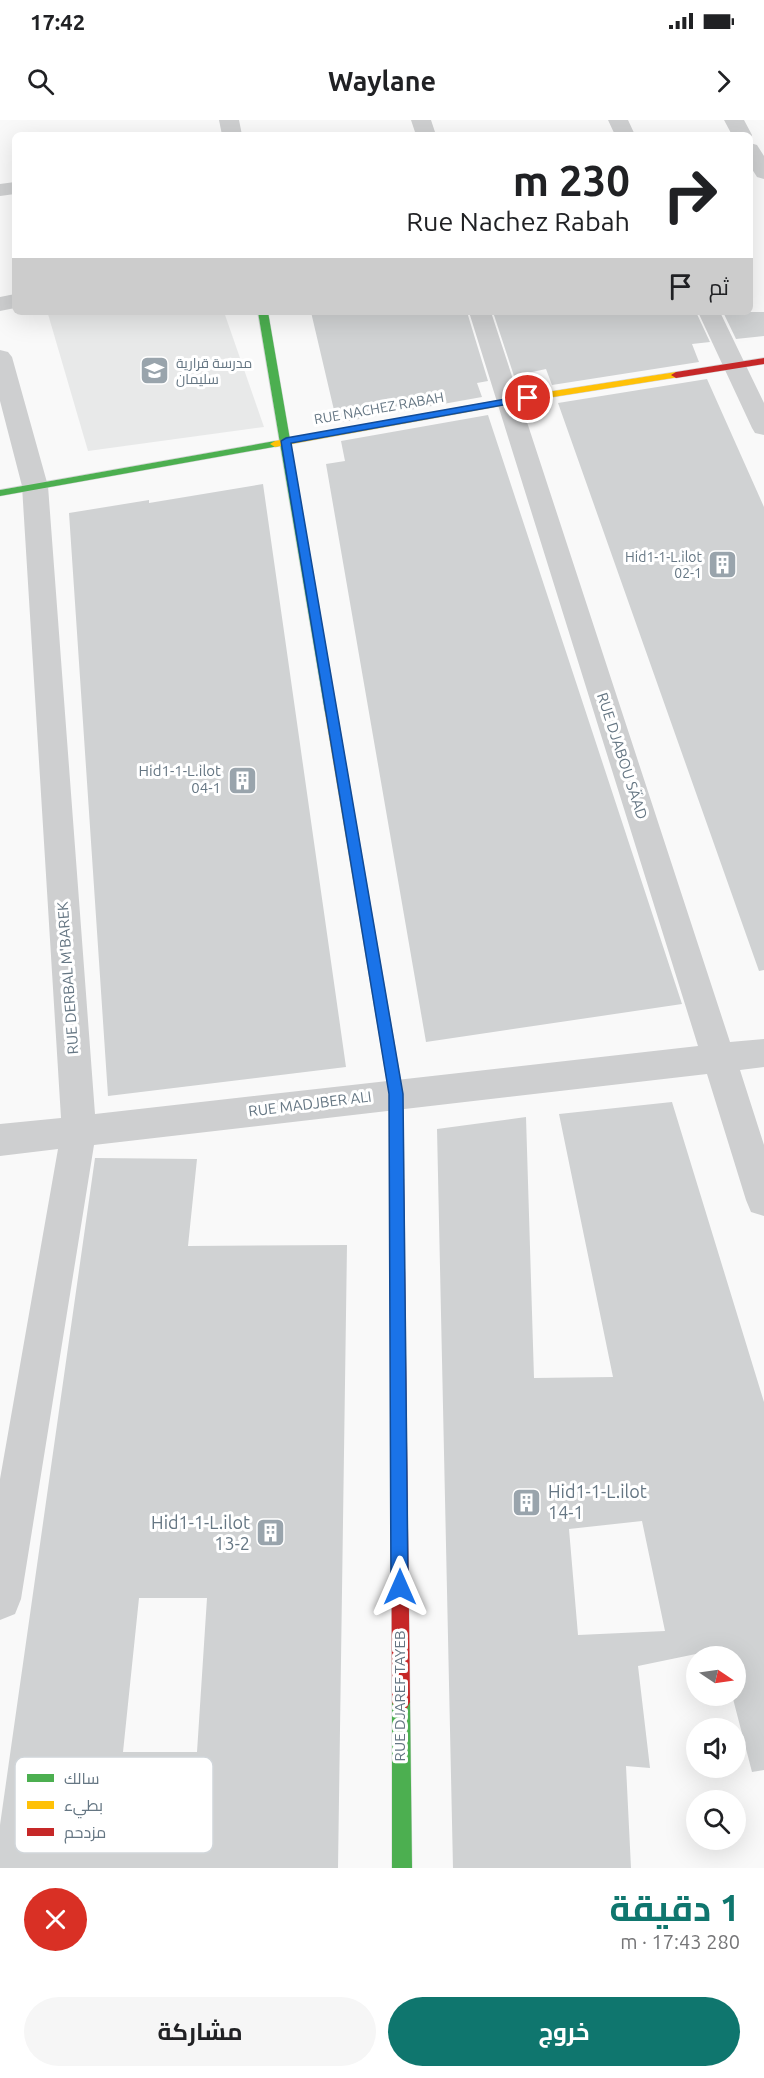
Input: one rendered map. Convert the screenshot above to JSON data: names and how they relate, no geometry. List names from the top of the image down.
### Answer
{
  "streets": {
    "street": [
      "RUE NACHEZ RABAH",
      "RUE DJABOU SÄAD",
      "RUE DERBAL M'BAREK",
      "RUE MADJBER ALI",
      "RUE DJAREF TAYEB"
    ]
  },
  "crossings": [
    ["RUE NACHEZ RABAH", "RUE DJABOU SÄAD"],
    ["RUE NACHEZ RABAH", "RUE DERBAL M'BAREK"],
    ["RUE NACHEZ RABAH", "RUE DJAREF TAYEB"],
    ["RUE DJABOU SÄAD", "RUE MADJBER ALI"],
    ["RUE DERBAL M'BAREK", "RUE MADJBER ALI"],
    ["RUE MADJBER ALI", "RUE DJAREF TAYEB"]
  ],
  "places": {
    "school or university": ["مدرسة قرارية سليمان"],
    "building": [
      "Hid1-1-L.ilot 02-1",
      "Hid1-1-L.ilot 04-1",
      "Hid1-1-L.ilot 14-1",
      "Hid1-1-L.ilot 13-2"
    ]
  },
  "legend": ["سالك", "بطيء", "مزدحم"],
  "north": "right",
  "page": {
    "status": "17:42",
    "header": "Waylane",
    "turn": ["230 m", "Rue Nachez Rabah"],
    "then": "ثم",
    "heading": ["1 دقيقة", "280 m · 17:43"],
    "buttons": ["خروج", "مشاركة"]
  }
}
